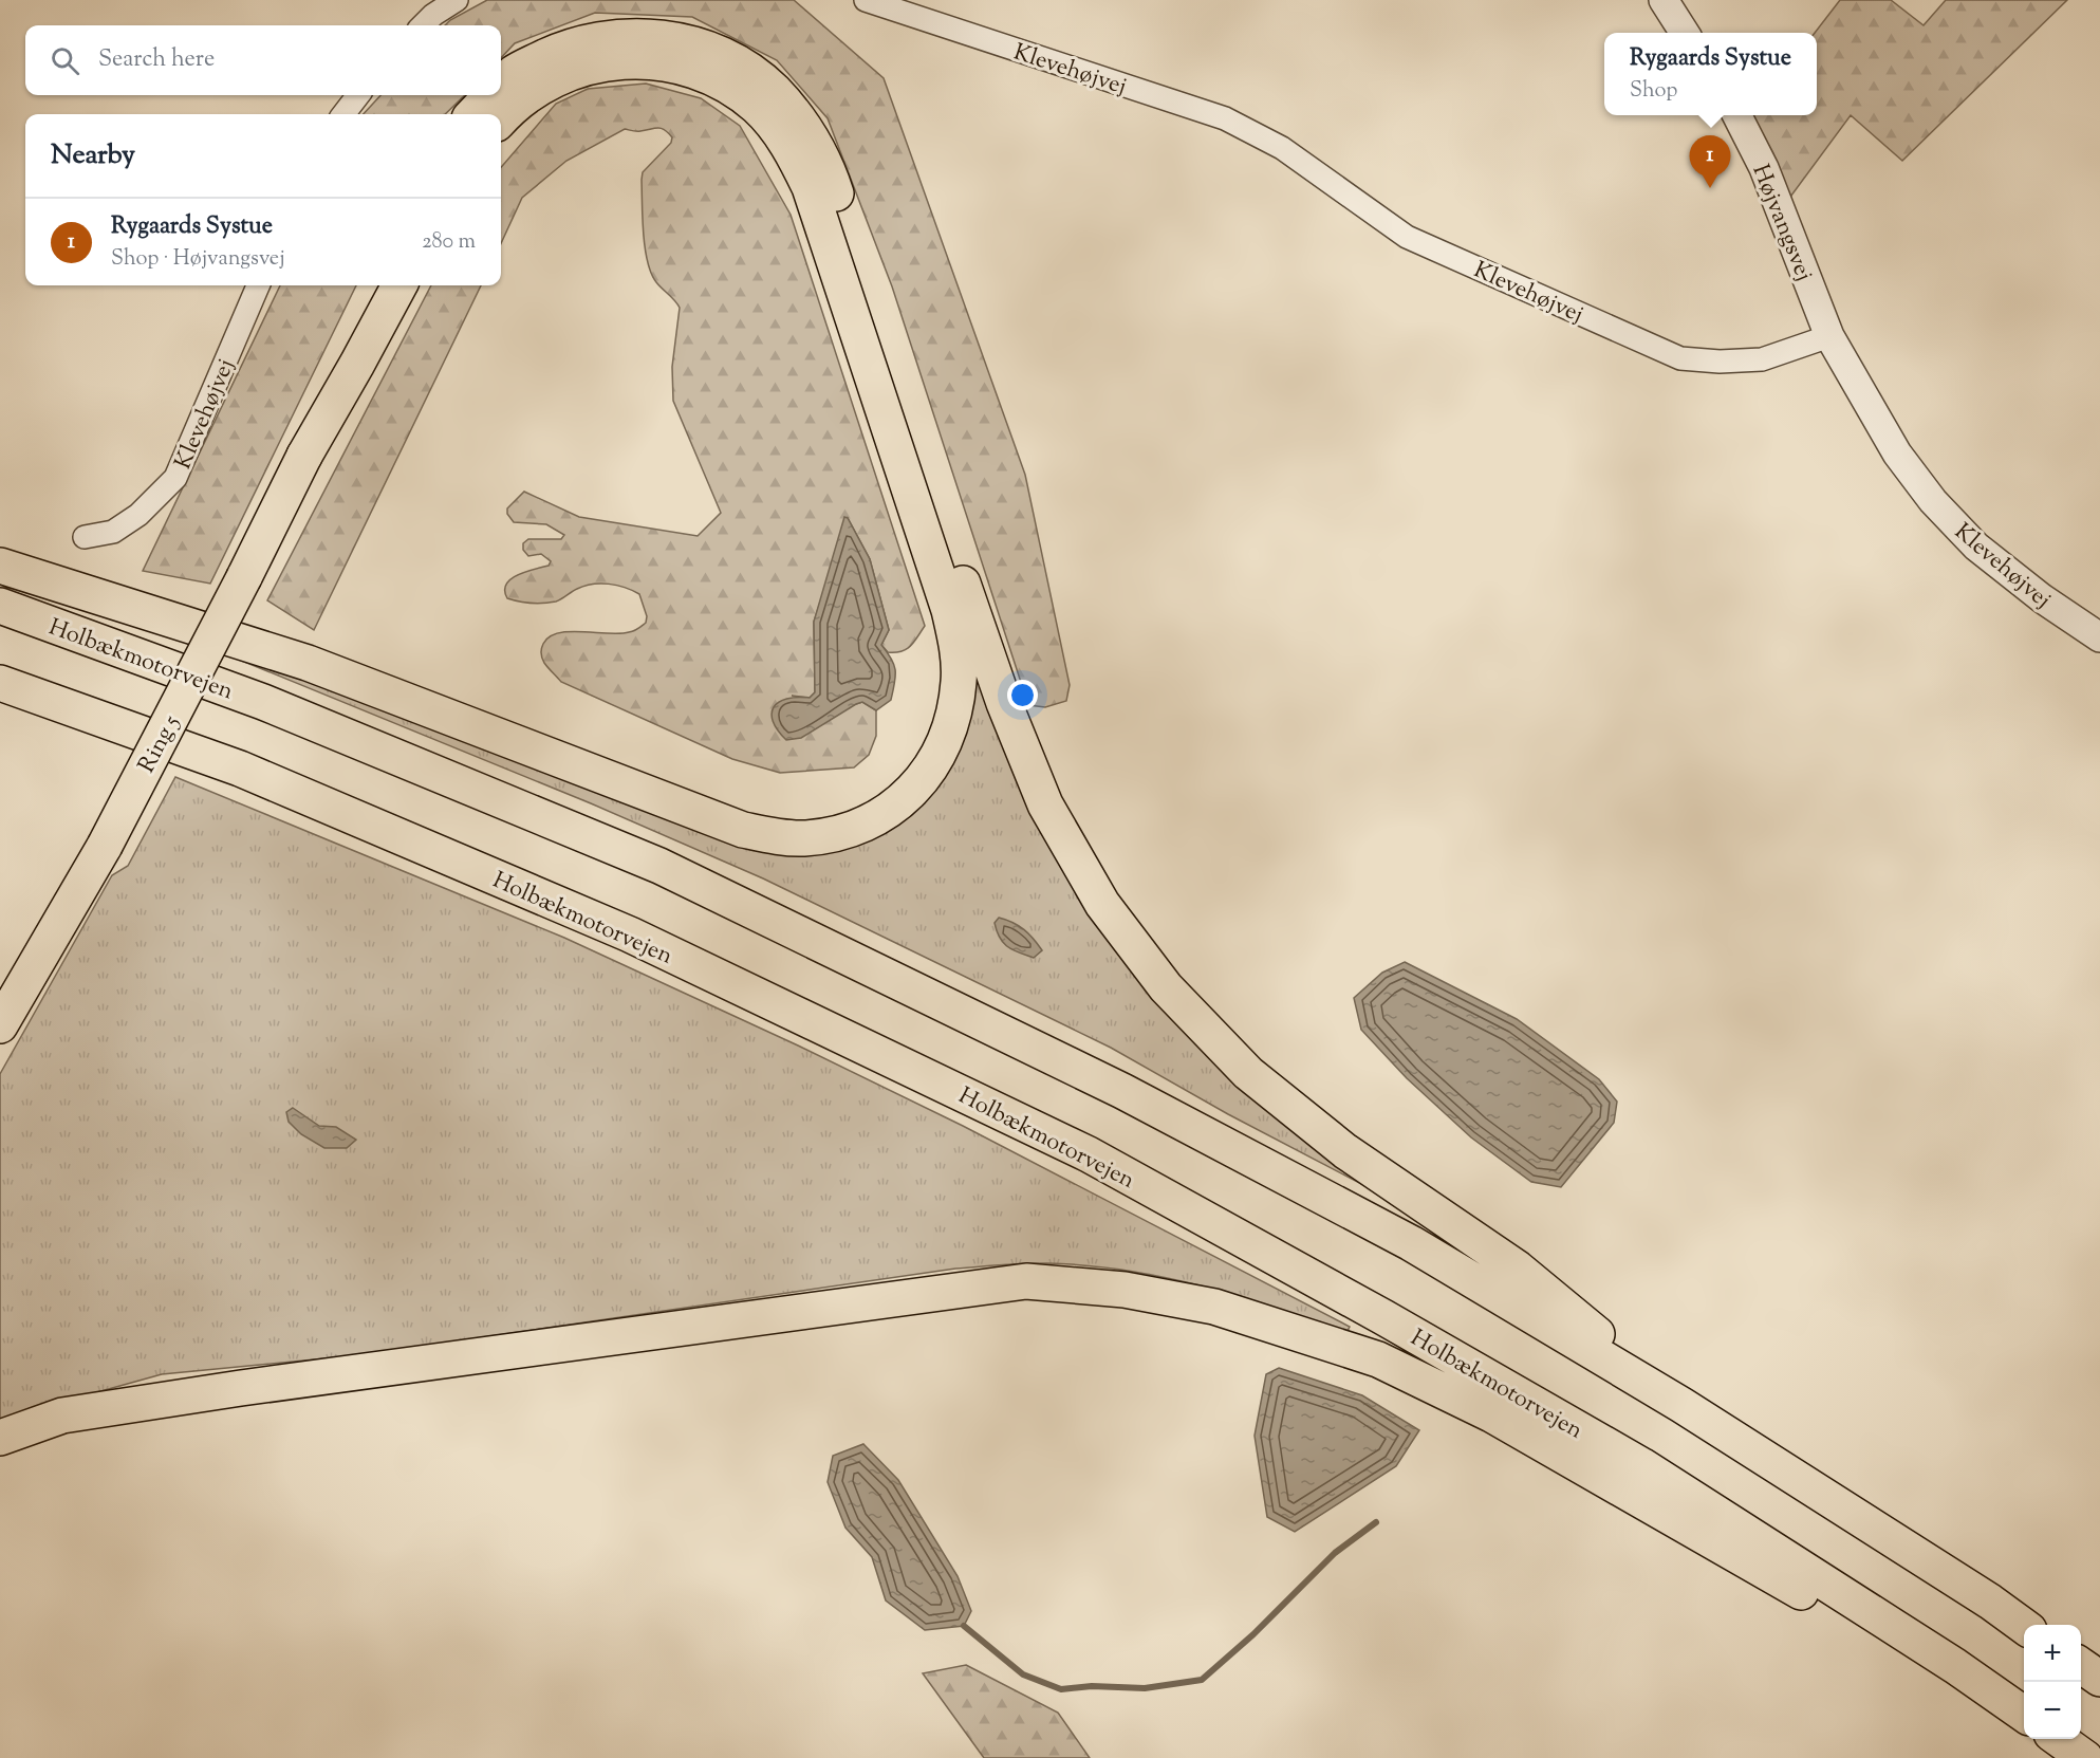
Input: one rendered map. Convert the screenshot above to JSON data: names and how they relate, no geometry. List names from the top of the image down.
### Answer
{
  "streets": {
    "highway": ["Holbækmotorvejen", "Ring 5"],
    "street": ["Klevehøjvej", "Højvangsvej"]
  },
  "crossings": [
    ["Klevehøjvej", "Højvangsvej"]
  ],
  "page": {
    "search": "Search here",
    "popup": ["Rygaards Systue", "Shop"],
    "heading": "Nearby",
    "pins": "1",
    "list": [
      {
        "mark": "1",
        "name": "Rygaards Systue",
        "note": "Shop · Højvangsvej",
        "value": "280 m"
      }
    ],
    "map_buttons": ["+", "−"]
  }
}
